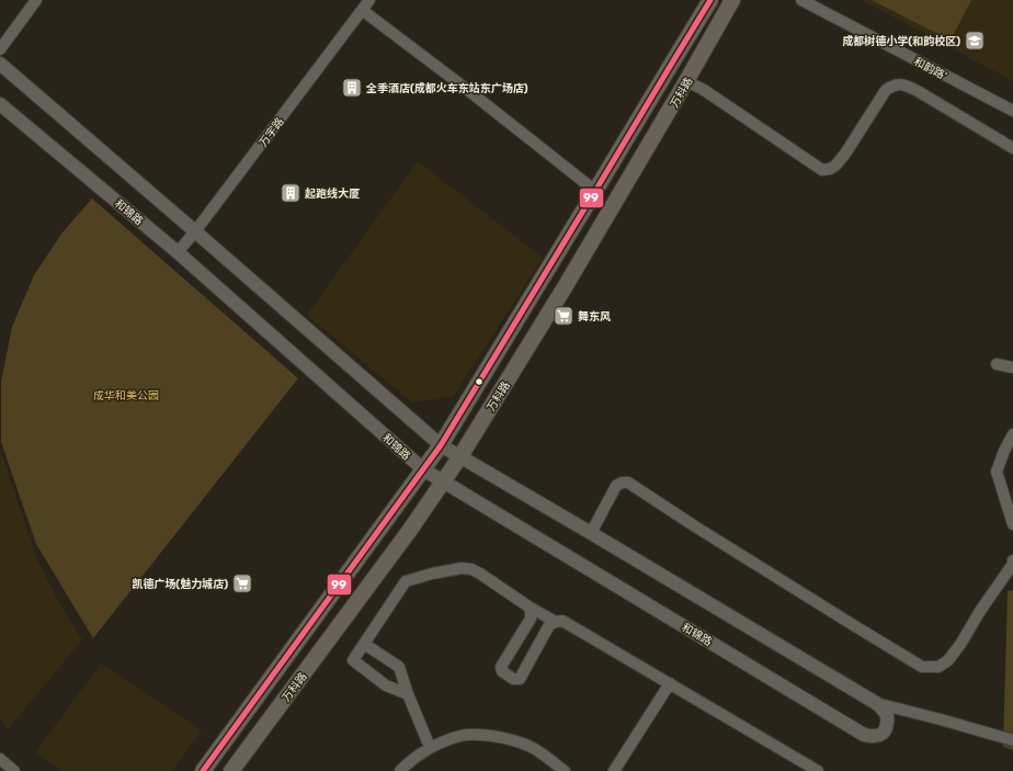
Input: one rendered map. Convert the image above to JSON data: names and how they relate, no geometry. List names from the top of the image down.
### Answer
{
  "streets": {
    "main road": ["万科路"],
    "street": ["和韵路’", "万宇路", "和锦路"]
  },
  "crossings": [
    ["万科路", "和锦路"],
    ["万宇路", "和锦路"]
  ],
  "parks": ["成华和美公园"],
  "places": {
    "school or university": ["成都树德小学(和韵校区)"],
    "building": ["全季酒店(成都火车东站东广场店)", "起跑线大厦"],
    "supermarket": ["舞东风", "凯德广场(魅力城店)"]
  },
  "lines": ["transit line 99"]
}
